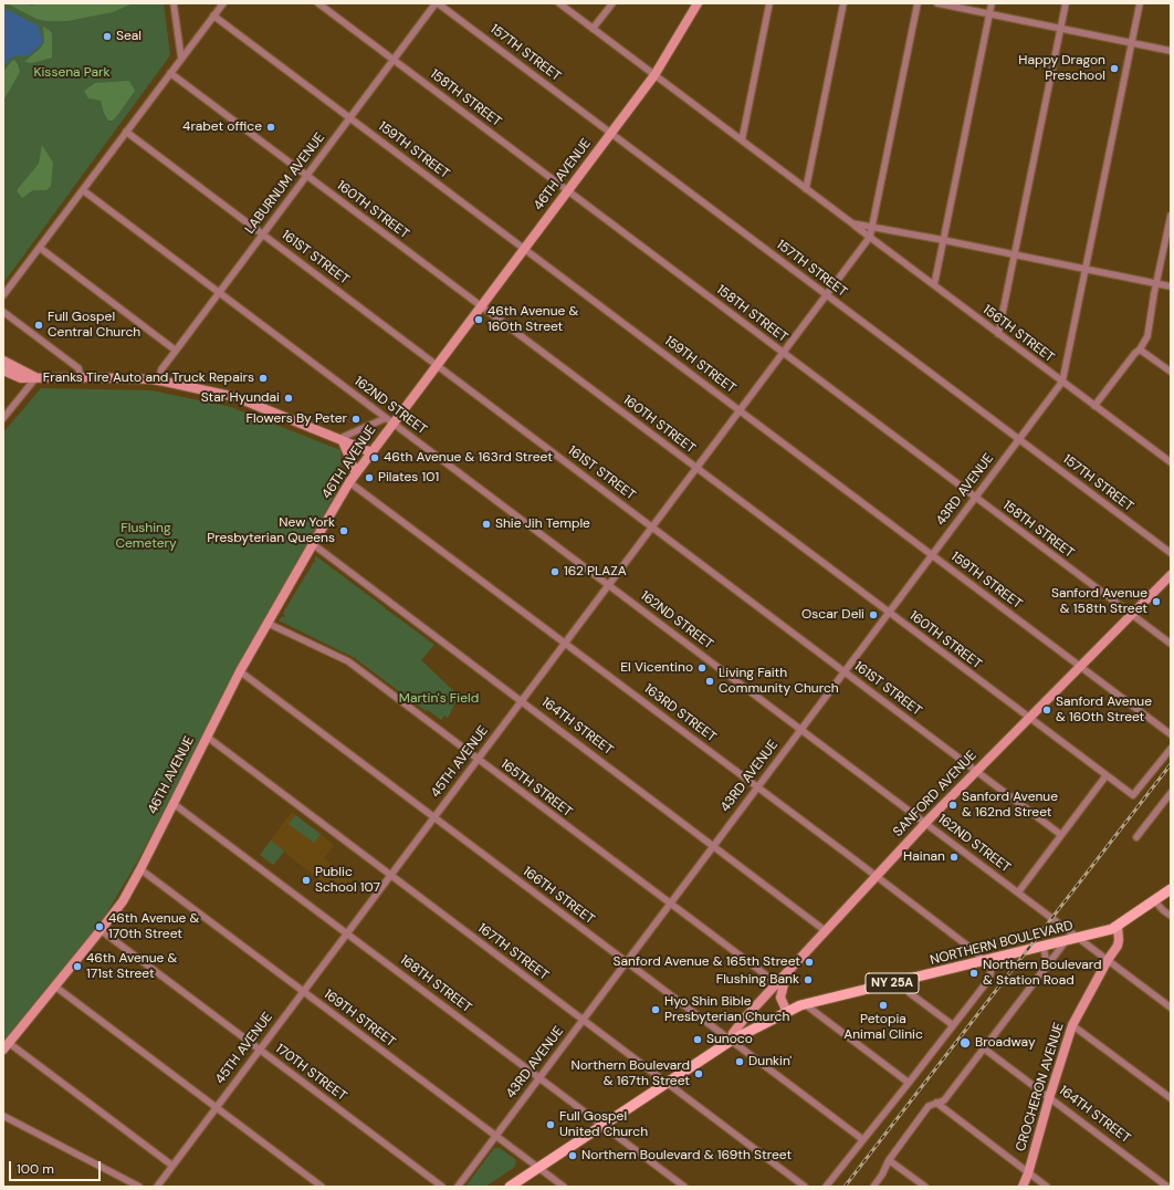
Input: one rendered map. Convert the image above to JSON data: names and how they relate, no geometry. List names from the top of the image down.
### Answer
{
  "streets": {
    "main road": ["NORTHERN BOULEVARD", "NY 25A"],
    "street": [
      "157TH STREET",
      "158TH STREET",
      "159TH STREET",
      "46TH AVENUE",
      "LABURNUM AVENUE",
      "160TH STREET",
      "161ST STREET",
      "156TH STREET",
      "162ND STREET",
      "43RD AVENUE",
      "163RD STREET",
      "164TH STREET",
      "45TH AVENUE",
      "165TH STREET",
      "SANFORD AVENUE",
      "166TH STREET",
      "167TH STREET",
      "168TH STREET",
      "169TH STREET",
      "170TH STREET",
      "CROCHERON AVENUE"
    ]
  },
  "crossings": [
    ["157TH STREET", "46TH AVENUE"],
    ["157TH STREET", "LABURNUM AVENUE"],
    ["157TH STREET", "43RD AVENUE"],
    ["157TH STREET", "45TH AVENUE"],
    ["158TH STREET", "46TH AVENUE"],
    ["158TH STREET", "LABURNUM AVENUE"],
    ["158TH STREET", "43RD AVENUE"],
    ["158TH STREET", "45TH AVENUE"],
    ["158TH STREET", "SANFORD AVENUE"],
    ["159TH STREET", "46TH AVENUE"],
    ["159TH STREET", "LABURNUM AVENUE"],
    ["159TH STREET", "43RD AVENUE"],
    ["159TH STREET", "45TH AVENUE"],
    ["159TH STREET", "SANFORD AVENUE"],
    ["46TH AVENUE", "160TH STREET"],
    ["46TH AVENUE", "161ST STREET"],
    ["46TH AVENUE", "156TH STREET"],
    ["46TH AVENUE", "162ND STREET"],
    ["46TH AVENUE", "163RD STREET"],
    ["46TH AVENUE", "164TH STREET"],
    ["46TH AVENUE", "165TH STREET"],
    ["46TH AVENUE", "166TH STREET"],
    ["46TH AVENUE", "167TH STREET"],
    ["46TH AVENUE", "168TH STREET"],
    ["46TH AVENUE", "169TH STREET"],
    ["46TH AVENUE", "170TH STREET"],
    ["LABURNUM AVENUE", "160TH STREET"],
    ["LABURNUM AVENUE", "161ST STREET"],
    ["LABURNUM AVENUE", "162ND STREET"],
    ["160TH STREET", "43RD AVENUE"],
    ["160TH STREET", "45TH AVENUE"],
    ["160TH STREET", "SANFORD AVENUE"],
    ["161ST STREET", "43RD AVENUE"],
    ["161ST STREET", "45TH AVENUE"],
    ["161ST STREET", "SANFORD AVENUE"],
    ["156TH STREET", "43RD AVENUE"],
    ["156TH STREET", "45TH AVENUE"],
    ["162ND STREET", "43RD AVENUE"],
    ["162ND STREET", "45TH AVENUE"],
    ["162ND STREET", "SANFORD AVENUE"],
    ["162ND STREET", "NORTHERN BOULEVARD"],
    ["162ND STREET", "CROCHERON AVENUE"],
    ["43RD AVENUE", "163RD STREET"],
    ["43RD AVENUE", "164TH STREET"],
    ["43RD AVENUE", "165TH STREET"],
    ["43RD AVENUE", "166TH STREET"],
    ["43RD AVENUE", "167TH STREET"],
    ["43RD AVENUE", "168TH STREET"],
    ["43RD AVENUE", "169TH STREET"],
    ["163RD STREET", "45TH AVENUE"],
    ["163RD STREET", "SANFORD AVENUE"],
    ["163RD STREET", "NORTHERN BOULEVARD"],
    ["164TH STREET", "45TH AVENUE"],
    ["164TH STREET", "SANFORD AVENUE"],
    ["164TH STREET", "CROCHERON AVENUE"],
    ["45TH AVENUE", "165TH STREET"],
    ["45TH AVENUE", "166TH STREET"],
    ["45TH AVENUE", "167TH STREET"],
    ["45TH AVENUE", "168TH STREET"],
    ["45TH AVENUE", "169TH STREET"],
    ["45TH AVENUE", "170TH STREET"],
    ["165TH STREET", "SANFORD AVENUE"],
    ["SANFORD AVENUE", "166TH STREET"],
    ["SANFORD AVENUE", "NORTHERN BOULEVARD"],
    ["166TH STREET", "NORTHERN BOULEVARD"],
    ["NORTHERN BOULEVARD", "167TH STREET"],
    ["NORTHERN BOULEVARD", "168TH STREET"],
    ["NORTHERN BOULEVARD", "169TH STREET"],
    ["NORTHERN BOULEVARD", "CROCHERON AVENUE"]
  ],
  "parks": ["Kissena Park", "Flushing Cemetery", "Martin's Field"],
  "places": [
    "Seal",
    "Happy Dragon Preschool",
    "4rabet office",
    "46th Avenue & 160th Street",
    "Full Gospel Central Church",
    "Franks Tire Auto and Truck Repairs",
    "Star Hyundai",
    "Flowers By Peter",
    "46th Avenue & 163rd Street",
    "Pilates 101",
    "Shie Jih Temple",
    "New York Presbyterian Queens",
    "162 PLAZA",
    "Sanford Avenue & 158th Street",
    "Oscar Deli",
    "El Vicentino",
    "Living Faith Community Church",
    "Sanford Avenue & 160th Street",
    "Sanford Avenue & 162nd Street",
    "Hainan",
    "Public School 107",
    "46th Avenue & 170th Street",
    "Sanford Avenue & 165th Street",
    "46th Avenue & 171st Street",
    "Northern Boulevard & Station Road",
    "Flushing Bank",
    "Petopia Animal Clinic",
    "Hyo Shin Bible Presbyterian Church",
    "Sunoco",
    "Broadway",
    "Dunkin'",
    "Northern Boulevard & 167th Street",
    "Full Gospel United Church",
    "Northern Boulevard & 169th Street"
  ],
  "scale_bar": "100 m"
}
